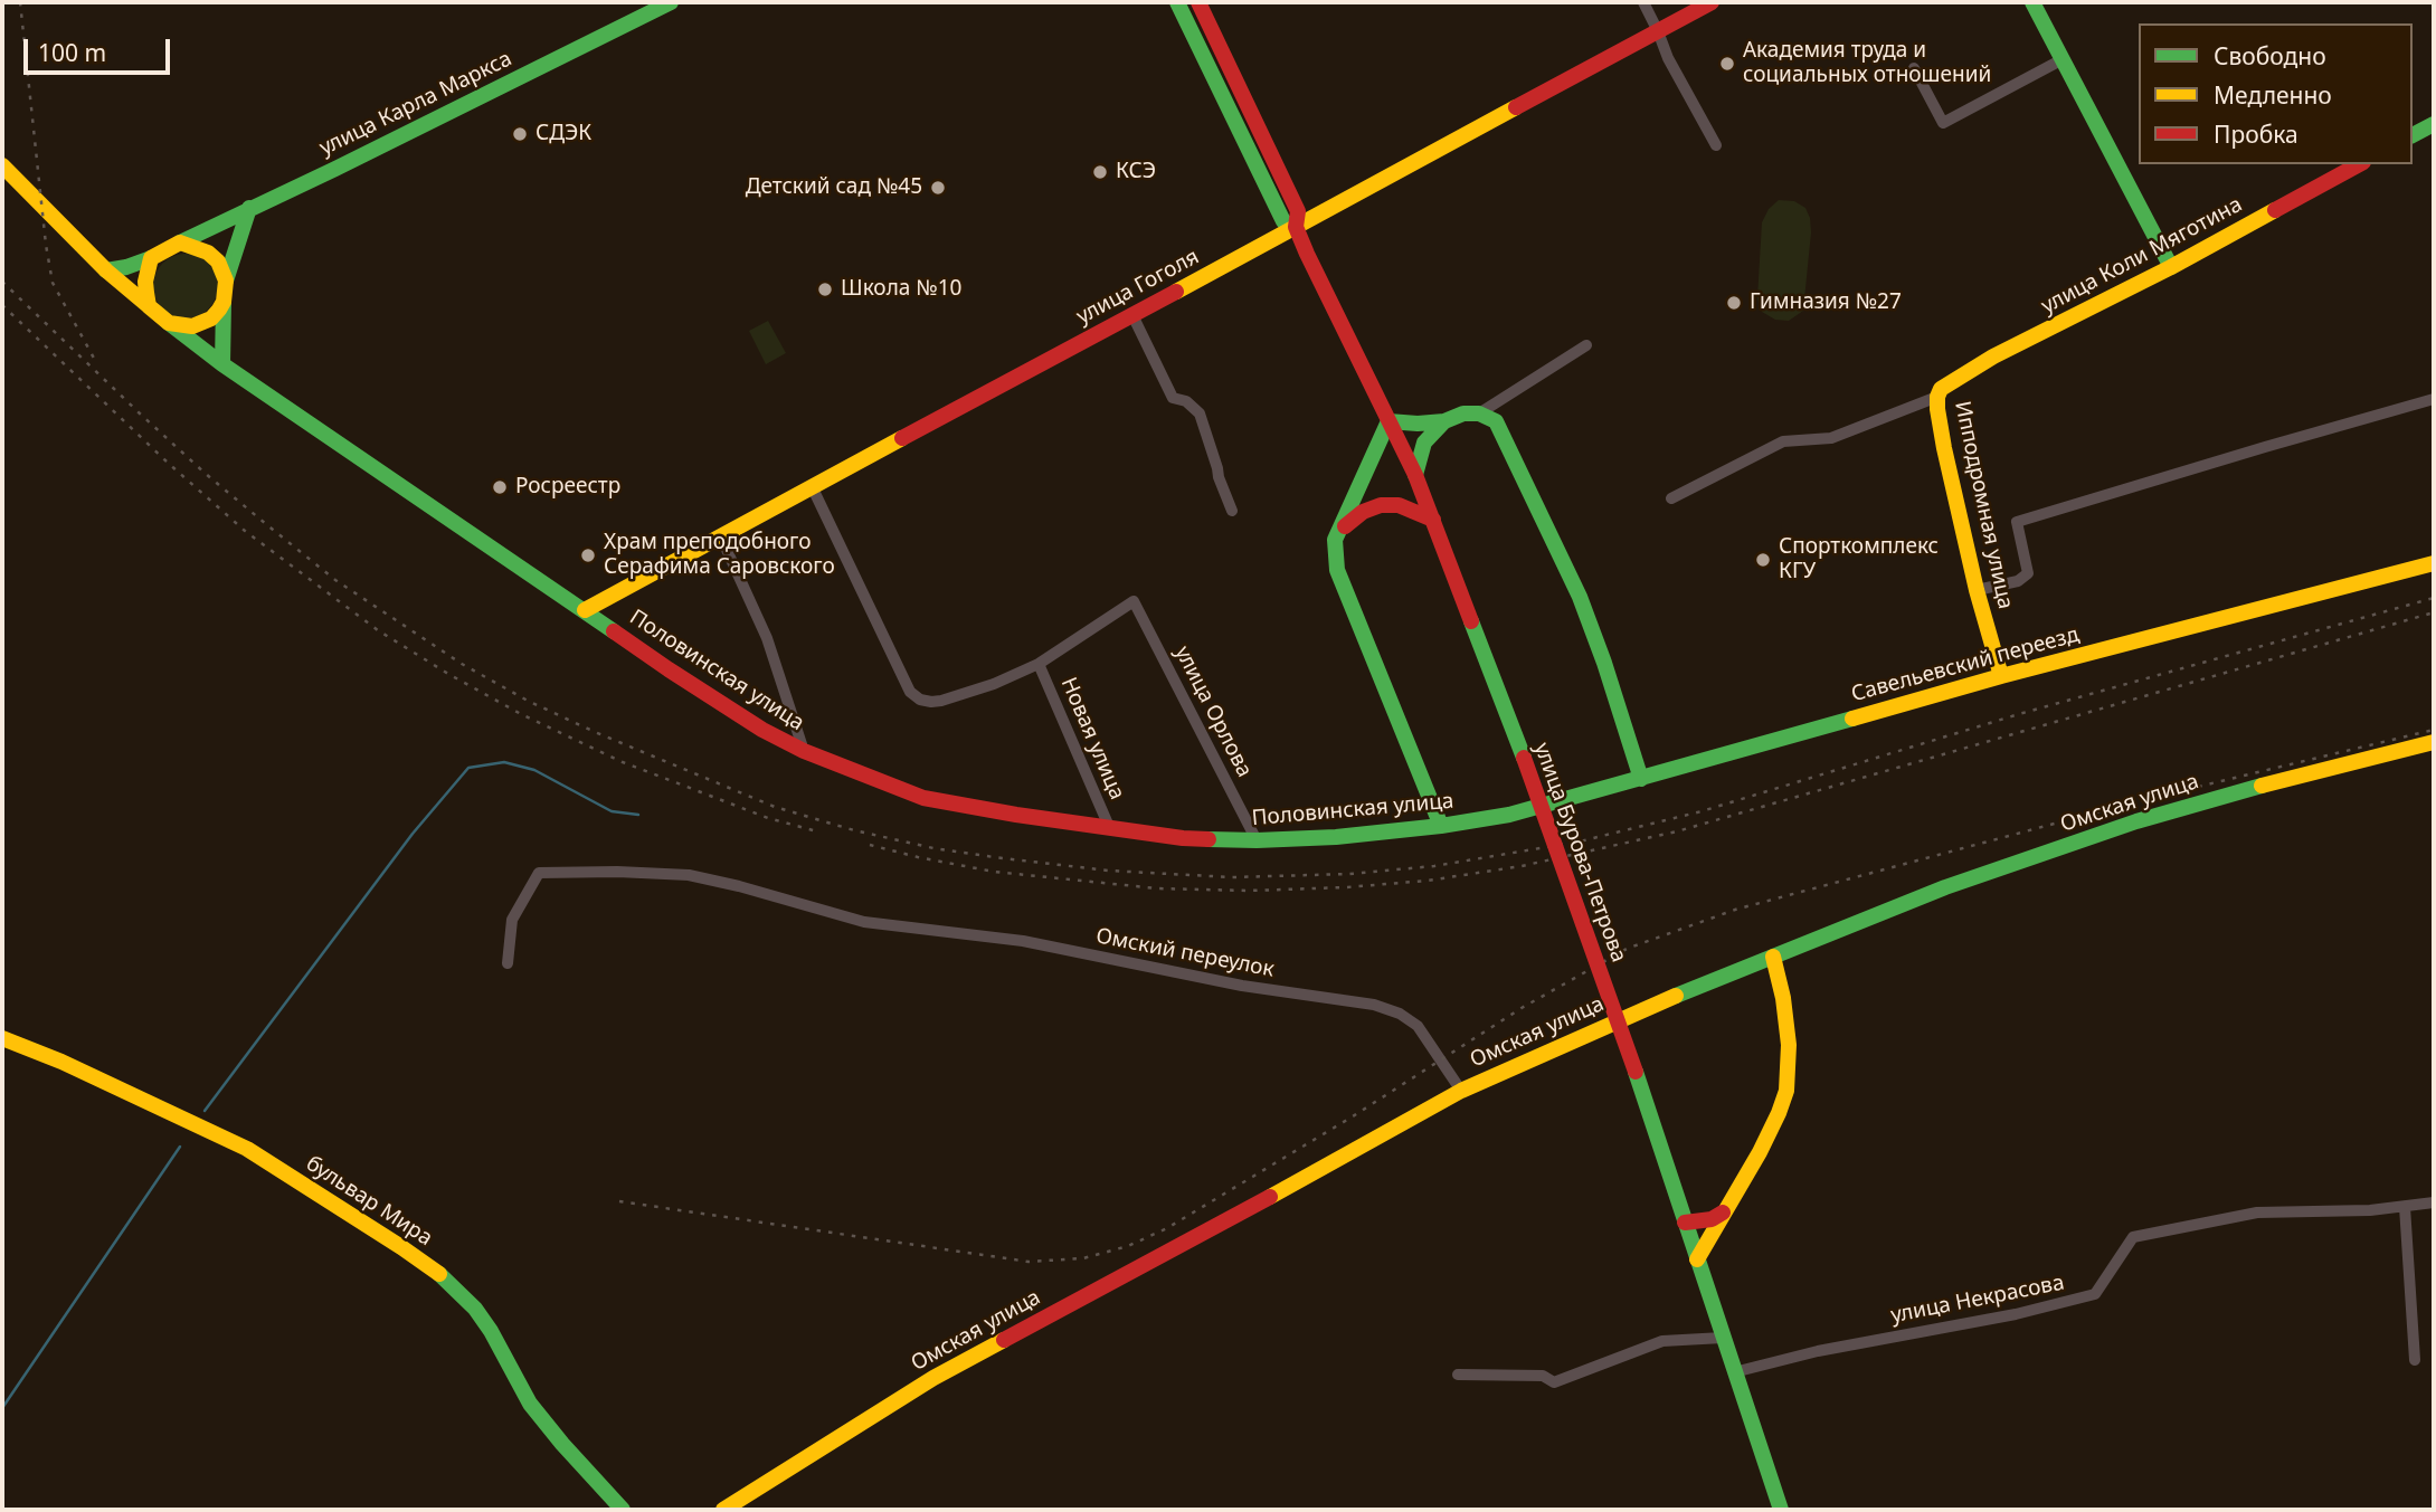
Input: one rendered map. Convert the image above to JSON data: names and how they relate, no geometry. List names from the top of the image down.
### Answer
{
  "streets": {
    "main road": [
      "улица Карла Маркса",
      "улица Коли Мяготина",
      "улица Гоголя",
      "Ипподромная улица",
      "Савельевский переезд",
      "Половинская улица",
      "Омская улица",
      "улица Бурова-Петрова",
      "бульвар Мира"
    ],
    "street": [
      "улица Орлова",
      "Новая улица",
      "Омский переулок",
      "улица Некрасова"
    ]
  },
  "crossings": [
    ["улица Карла Маркса", "Половинская улица"],
    ["улица Коли Мяготина", "Ипподромная улица"],
    ["улица Гоголя", "Половинская улица"],
    ["улица Гоголя", "улица Бурова-Петрова"],
    ["Ипподромная улица", "Савельевский переезд"],
    ["Савельевский переезд", "Половинская улица"],
    ["Половинская улица", "улица Орлова"],
    ["Половинская улица", "Новая улица"],
    ["улица Орлова", "Новая улица"],
    ["Омская улица", "Омский переулок"],
    ["улица Бурова-Петрова", "улица Некрасова"]
  ],
  "places": [
    "Академия труда и социальных отношений",
    "СДЭК",
    "КСЭ",
    "Детский сад №45",
    "Школа №10",
    "Гимназия №27",
    "Росреестр",
    "Храм преподобного Серафима Саровского",
    "Спорткомплекс КГУ"
  ],
  "legend": ["Свободно", "Медленно", "Пробка"],
  "scale_bar": "100 m"
}
